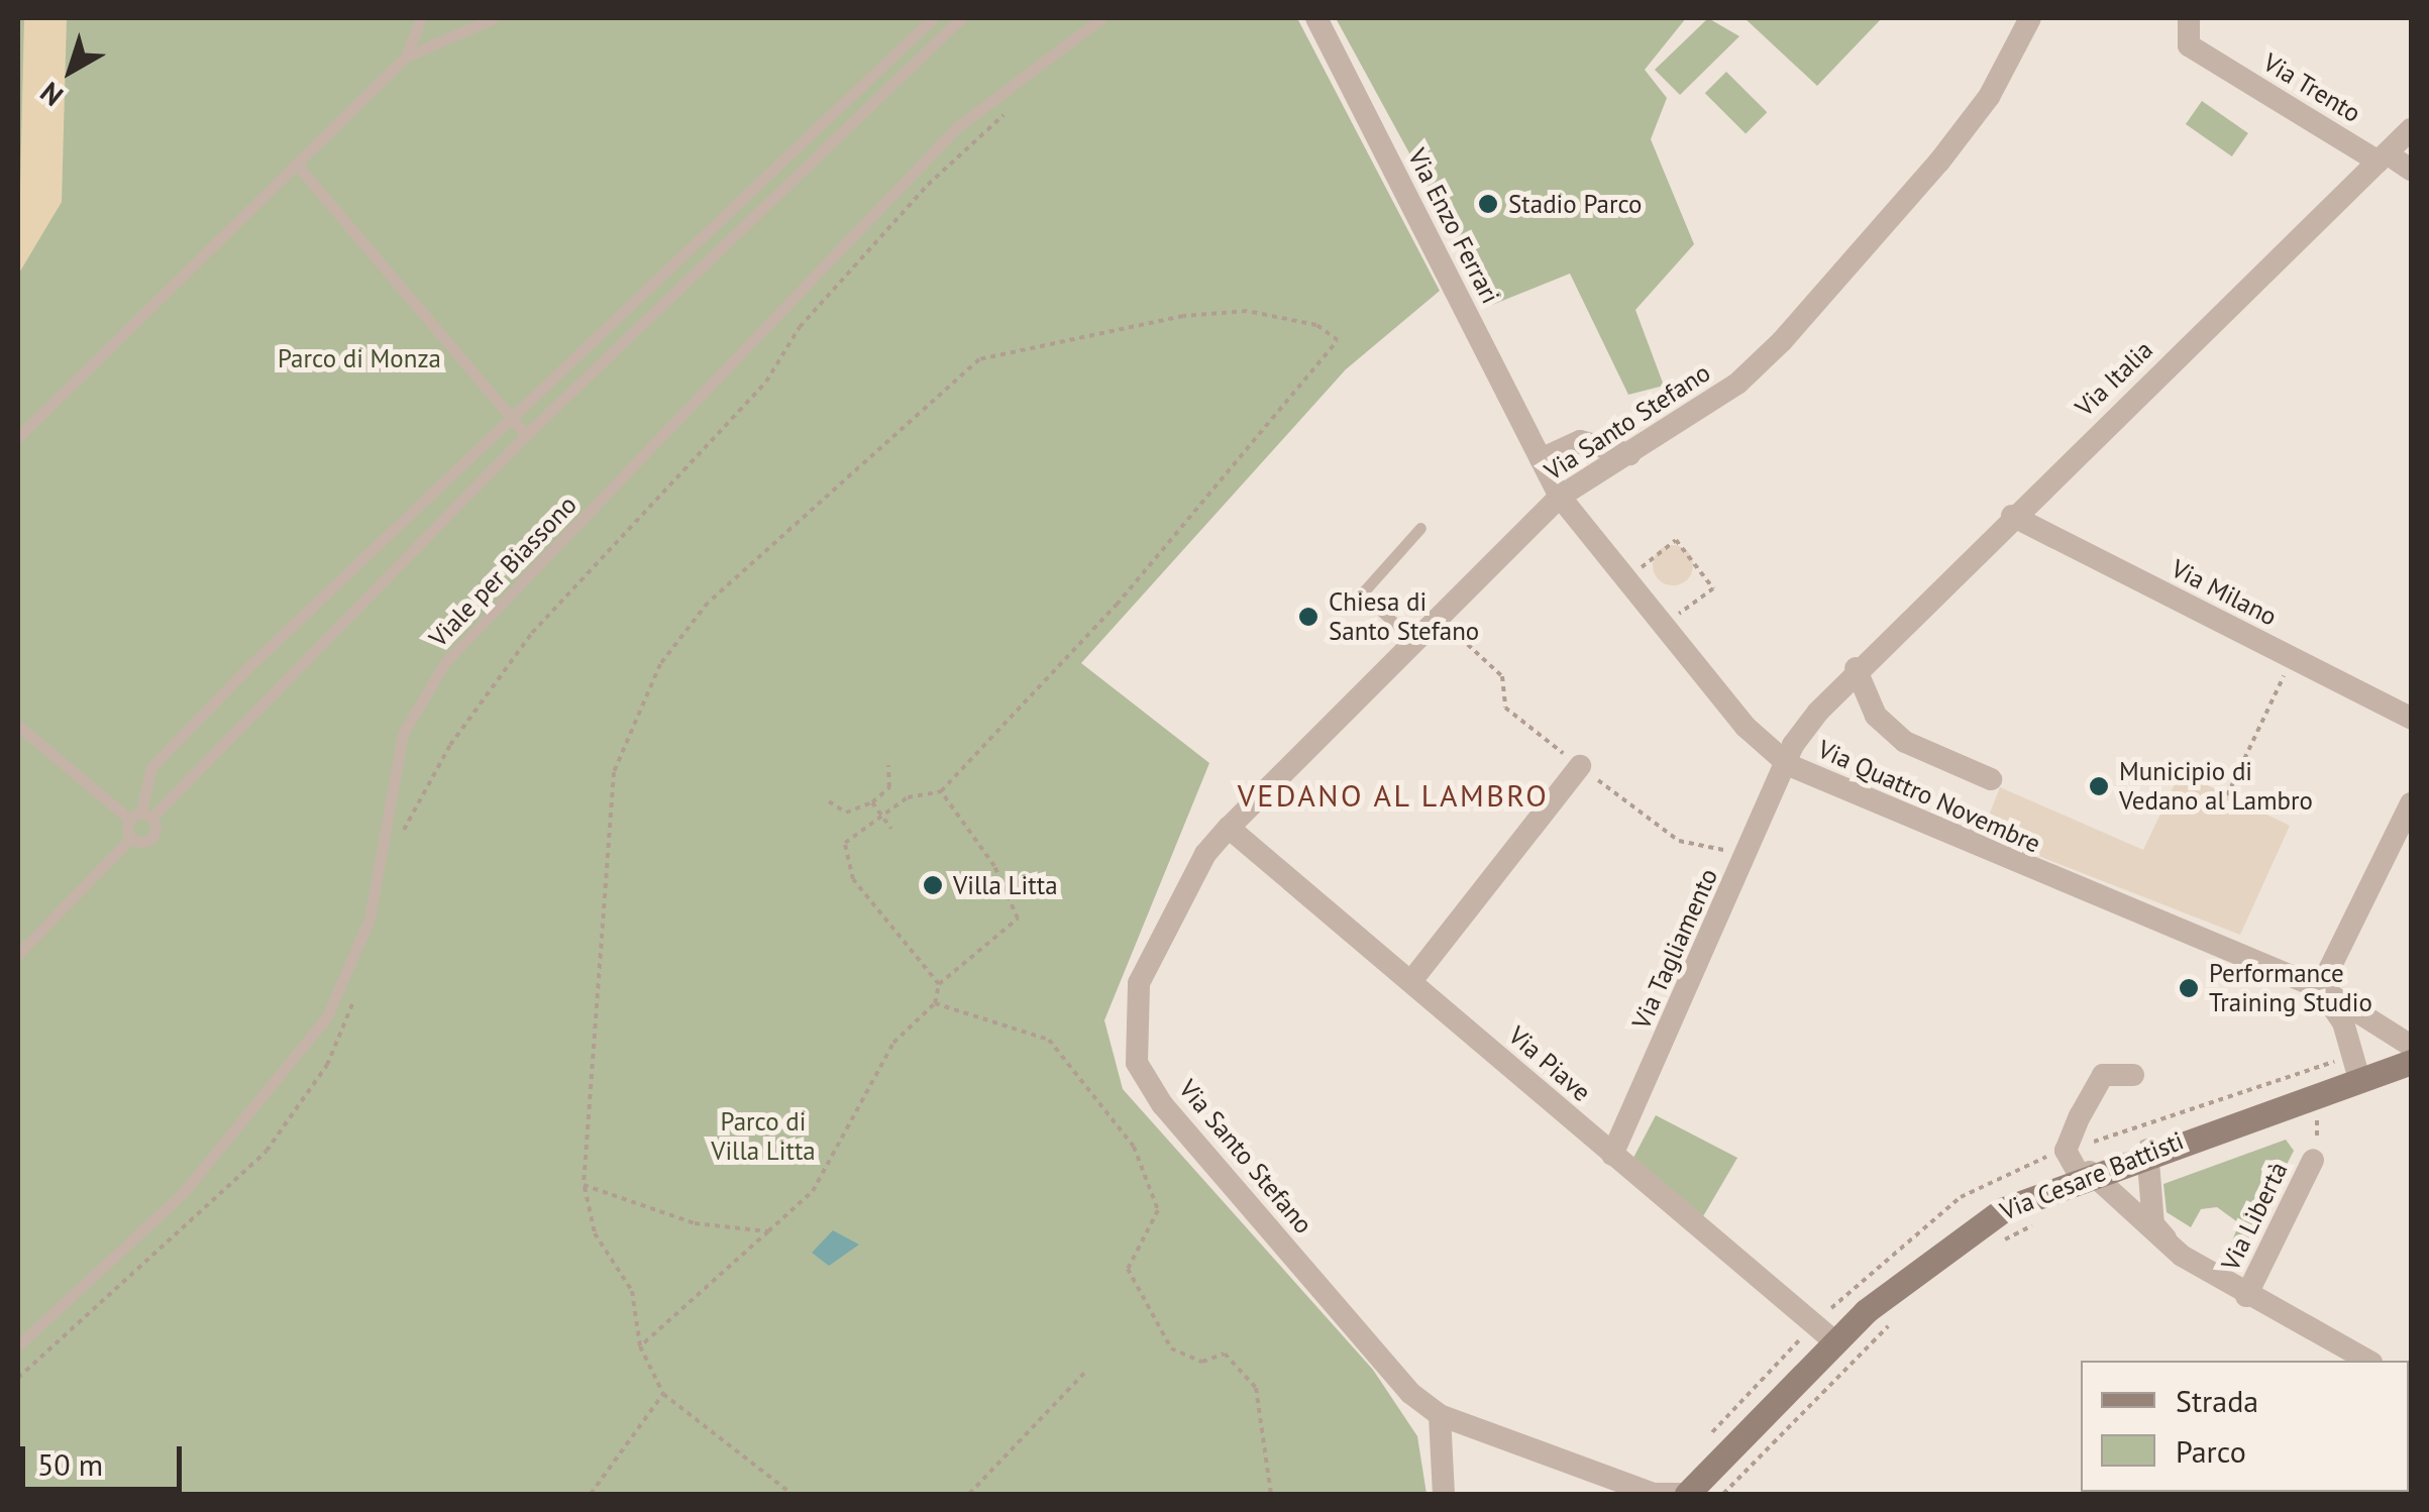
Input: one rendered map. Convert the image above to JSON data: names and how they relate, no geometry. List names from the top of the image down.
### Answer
{
  "streets": {
    "main road": ["Via Cesare Battisti"],
    "street": [
      "Via Trento",
      "Via Enzo Ferrari",
      "Via Italia",
      "Via Santo Stefano",
      "Via Milano",
      "Via Quattro Novembre",
      "Via Tagliamento",
      "Via Piave",
      "Via Libertà"
    ],
    "lane": ["Viale per Biassono"]
  },
  "crossings": [
    ["Via Trento", "Via Italia"],
    ["Via Enzo Ferrari", "Via Santo Stefano"],
    ["Via Enzo Ferrari", "Via Quattro Novembre"],
    ["Via Italia", "Via Milano"],
    ["Via Italia", "Via Quattro Novembre"],
    ["Via Italia", "Via Tagliamento"],
    ["Via Santo Stefano", "Via Quattro Novembre"],
    ["Via Santo Stefano", "Via Piave"],
    ["Via Quattro Novembre", "Via Tagliamento"],
    ["Via Tagliamento", "Via Piave"],
    ["Via Piave", "Via Cesare Battisti"],
    ["Via Cesare Battisti", "Via Libertà"]
  ],
  "districts": ["VEDANO AL LAMBRO"],
  "parks": ["Parco di Monza", "Parco di Villa Litta"],
  "places": [
    "Stadio Parco",
    "Chiesa di Santo Stefano",
    "Municipio di Vedano al Lambro",
    "Villa Litta",
    "Performance Training Studio"
  ],
  "legend": ["Strada", "Parco"],
  "scale_bar": "50 m",
  "north": "bottom left"
}
